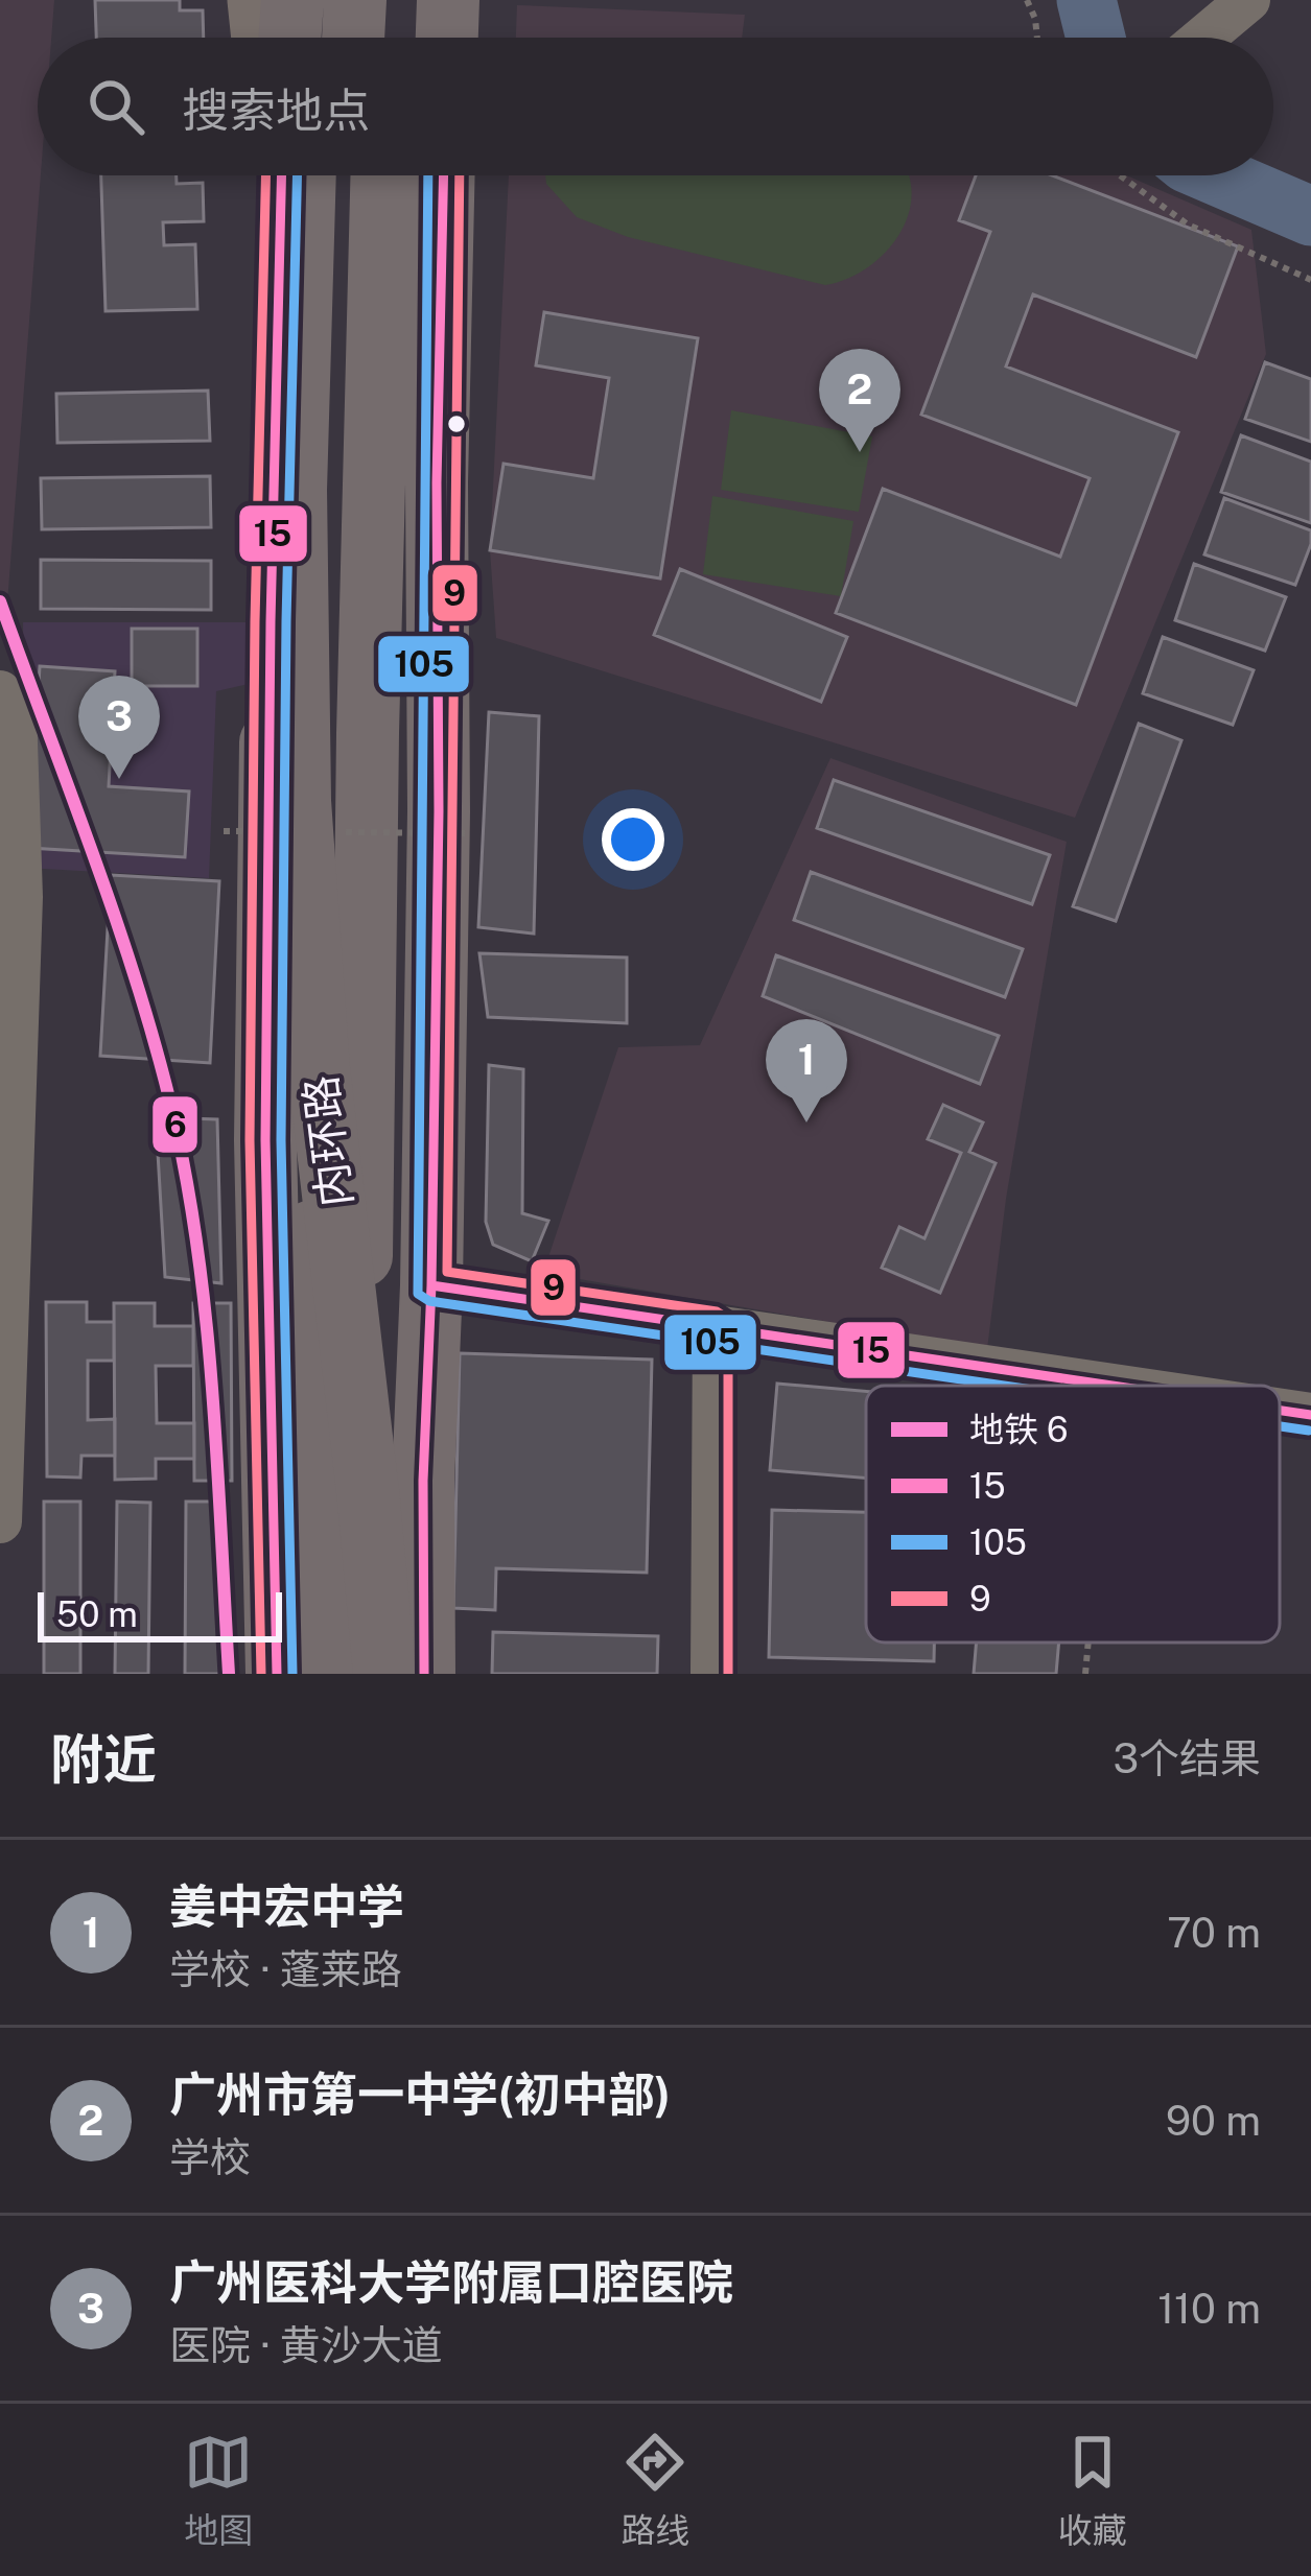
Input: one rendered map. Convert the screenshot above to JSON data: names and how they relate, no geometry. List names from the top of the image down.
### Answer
{
  "streets": {
    "highway": ["内环路"]
  },
  "lines": [
    "transit line 15",
    "transit line 105",
    "transit line 9",
    "metro line 6"
  ],
  "legend": [
    "地铁 6",
    "15",
    "105",
    "9"
  ],
  "scale_bar": "50 m",
  "page": {
    "search": "搜索地点",
    "pins": ["2", "3", "1"],
    "scale": "50 m",
    "heading": ["附近", "3个结果"],
    "list": [
      {
        "mark": "1",
        "name": "姜中宏中学",
        "note": "学校 · 蓬莱路",
        "value": "70 m"
      },
      {
        "mark": "2",
        "name": "广州市第一中学(初中部)",
        "note": "学校",
        "value": "90 m"
      },
      {
        "mark": "3",
        "name": "广州医科大学附属口腔医院",
        "note": "医院 · 黄沙大道",
        "value": "110 m"
      }
    ],
    "nav": ["地图", "路线", "收藏"]
  }
}
